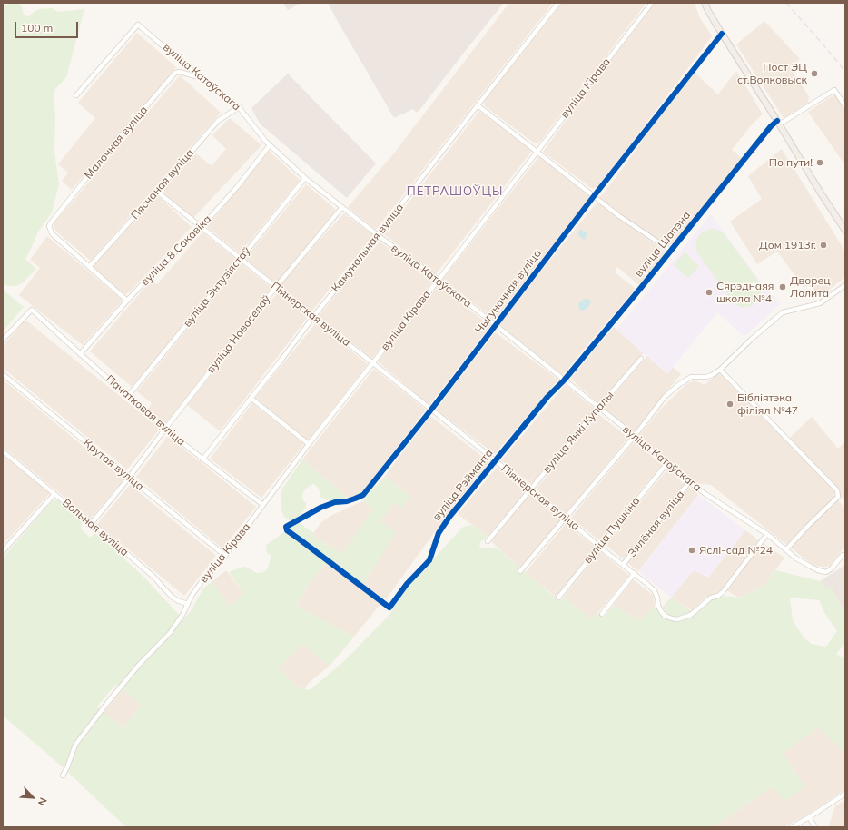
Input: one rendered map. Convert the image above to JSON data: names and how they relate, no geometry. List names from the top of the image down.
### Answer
{
  "streets": {
    "street": [
      "вуліца Катоўскага",
      "вуліца Кірава",
      "Малочная вуліца",
      "Пясчаная вуліца",
      "вуліца Шапэна",
      "Камунальная вуліца",
      "вуліца 8 Сакавіка",
      "вуліца Энтузіястаў",
      "Чыгуначная вуліца",
      "Піянерская вуліца",
      "вуліца Навасёлаў",
      "Пачатковая вуліца",
      "вуліца Янкі Купалы",
      "Крутая вуліца",
      "вуліца Рэйманта",
      "Зялёная вуліца",
      "Вольная вуліца",
      "вуліца Пушкіна"
    ]
  },
  "crossings": [
    ["вуліца Катоўскага", "вуліца Кірава"],
    ["вуліца Катоўскага", "Малочная вуліца"],
    ["вуліца Катоўскага", "Пясчаная вуліца"],
    ["вуліца Катоўскага", "вуліца Шапэна"],
    ["вуліца Катоўскага", "Камунальная вуліца"],
    ["вуліца Катоўскага", "вуліца 8 Сакавіка"],
    ["вуліца Катоўскага", "вуліца Энтузіястаў"],
    ["вуліца Катоўскага", "Чыгуначная вуліца"],
    ["вуліца Катоўскага", "Піянерская вуліца"],
    ["вуліца Катоўскага", "вуліца Навасёлаў"],
    ["вуліца Катоўскага", "вуліца Янкі Купалы"],
    ["вуліца Катоўскага", "вуліца Рэйманта"],
    ["вуліца Катоўскага", "Зялёная вуліца"],
    ["вуліца Катоўскага", "вуліца Пушкіна"],
    ["вуліца Кірава", "Піянерская вуліца"],
    ["вуліца Кірава", "Пачатковая вуліца"],
    ["вуліца Кірава", "Крутая вуліца"],
    ["вуліца Кірава", "Вольная вуліца"],
    ["Малочная вуліца", "Пясчаная вуліца"],
    ["Пясчаная вуліца", "Піянерская вуліца"],
    ["вуліца Шапэна", "вуліца Рэйманта"],
    ["Камунальная вуліца", "Піянерская вуліца"],
    ["Камунальная вуліца", "Пачатковая вуліца"],
    ["вуліца 8 Сакавіка", "Піянерская вуліца"],
    ["вуліца 8 Сакавіка", "Пачатковая вуліца"],
    ["вуліца Энтузіястаў", "Піянерская вуліца"],
    ["вуліца Энтузіястаў", "Пачатковая вуліца"],
    ["Чыгуначная вуліца", "Піянерская вуліца"],
    ["Чыгуначная вуліца", "вуліца Рэйманта"],
    ["Піянерская вуліца", "вуліца Навасёлаў"],
    ["Піянерская вуліца", "вуліца Янкі Купалы"],
    ["Піянерская вуліца", "вуліца Рэйманта"],
    ["Піянерская вуліца", "Зялёная вуліца"],
    ["Піянерская вуліца", "вуліца Пушкіна"],
    ["вуліца Навасёлаў", "Пачатковая вуліца"],
    ["вуліца Навасёлаў", "Крутая вуліца"],
    ["вуліца Навасёлаў", "Вольная вуліца"]
  ],
  "districts": ["ПЕТРАШОЎЦЫ"],
  "places": [
    "Пост ЭЦ ст.Волковыск",
    "По пути!",
    "Дом 1913г.",
    "Дворец Лолита",
    "Сярэднаяя школа №4",
    "Бібліятэка філіял №47",
    "Яслі-сад №24"
  ],
  "scale_bar": "100 m",
  "north": "bottom right"
}
